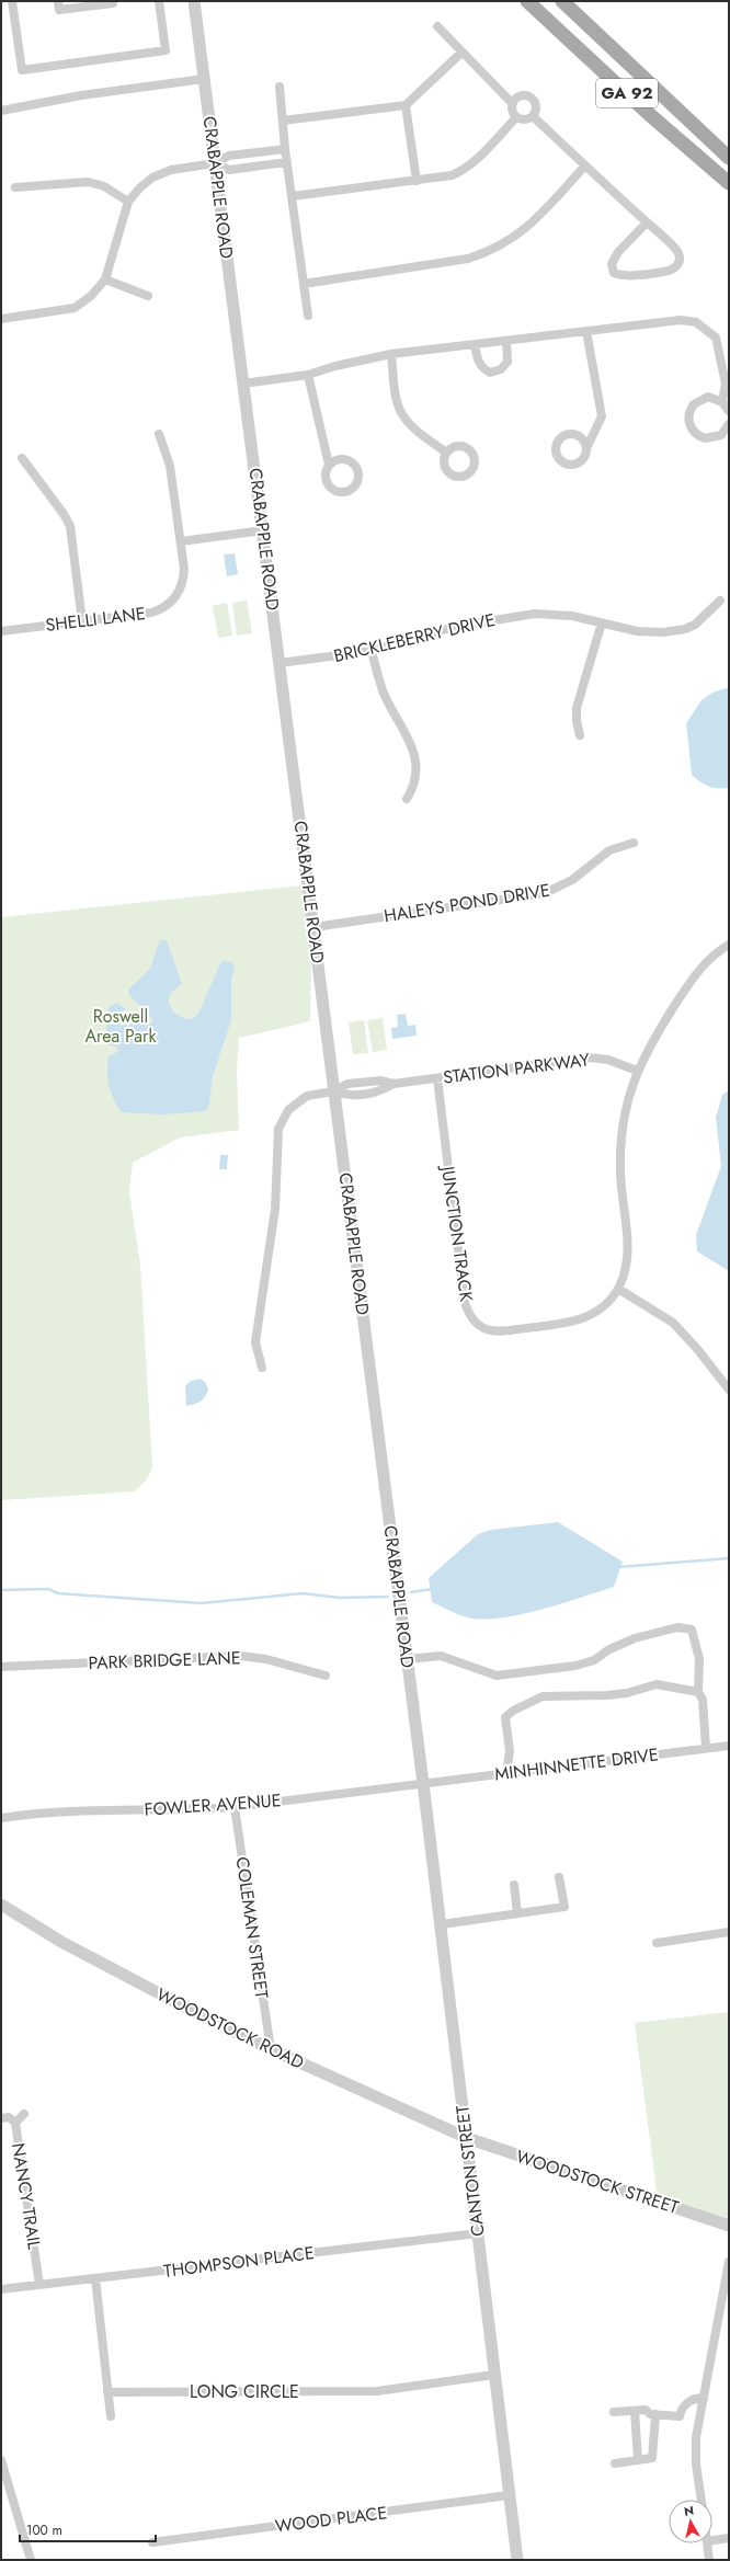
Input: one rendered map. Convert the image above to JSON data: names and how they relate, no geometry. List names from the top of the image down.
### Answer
{
  "streets": {
    "main road": ["GA 92"],
    "street": [
      "CRABAPPLE ROAD",
      "SHELLI LANE",
      "BRICKLEBERRY DRIVE",
      "HALEYS POND DRIVE",
      "STATION PARKWAY",
      "JUNCTION TRACK",
      "PARK BRIDGE LANE",
      "MINHINNETTE DRIVE",
      "FOWLER AVENUE",
      "COLEMAN STREET",
      "WOODSTOCK ROAD",
      "CANTON STREET",
      "WOODSTOCK STREET",
      "NANCY TRAIL",
      "THOMPSON PLACE",
      "LONG CIRCLE",
      "WOOD PLACE"
    ]
  },
  "crossings": [
    ["CRABAPPLE ROAD", "BRICKLEBERRY DRIVE"],
    ["CRABAPPLE ROAD", "HALEYS POND DRIVE"],
    ["CRABAPPLE ROAD", "STATION PARKWAY"],
    ["CRABAPPLE ROAD", "MINHINNETTE DRIVE"],
    ["CRABAPPLE ROAD", "FOWLER AVENUE"],
    ["CRABAPPLE ROAD", "CANTON STREET"],
    ["STATION PARKWAY", "JUNCTION TRACK"],
    ["MINHINNETTE DRIVE", "FOWLER AVENUE"],
    ["MINHINNETTE DRIVE", "CANTON STREET"],
    ["FOWLER AVENUE", "COLEMAN STREET"],
    ["FOWLER AVENUE", "CANTON STREET"],
    ["COLEMAN STREET", "WOODSTOCK ROAD"],
    ["WOODSTOCK ROAD", "CANTON STREET"],
    ["WOODSTOCK ROAD", "WOODSTOCK STREET"],
    ["CANTON STREET", "WOODSTOCK STREET"],
    ["CANTON STREET", "THOMPSON PLACE"],
    ["CANTON STREET", "LONG CIRCLE"],
    ["CANTON STREET", "WOOD PLACE"],
    ["NANCY TRAIL", "THOMPSON PLACE"]
  ],
  "parks": ["Roswell Area Park"],
  "scale_bar": "100 m",
  "north": "top"
}
